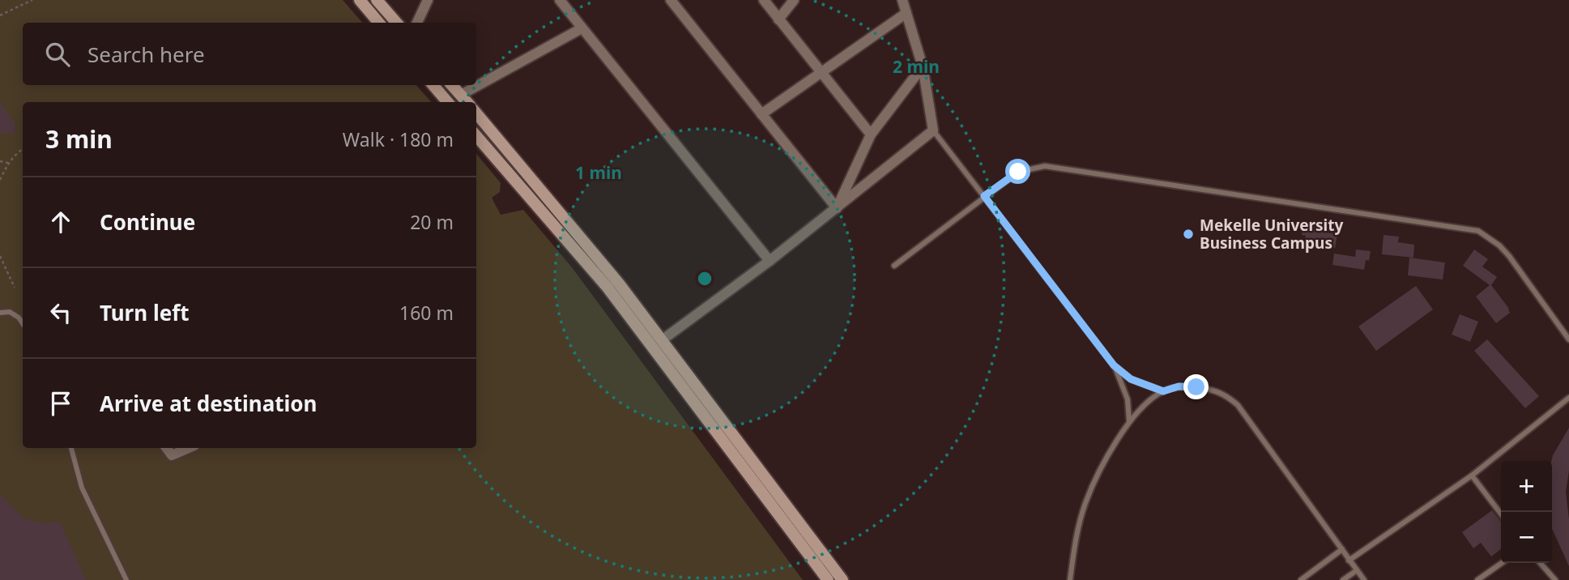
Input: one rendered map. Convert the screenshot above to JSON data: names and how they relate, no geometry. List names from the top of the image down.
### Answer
{
  "places": ["Mekelle University Business Campus"],
  "page": {
    "search": "Search here",
    "heading": ["3 min", "Walk · 180 m"],
    "list": [
      ["Continue", "20 m"],
      ["Turn left", "160 m"],
      "Arrive at destination"
    ],
    "map_buttons": ["+", "−"]
  },
  "rings": ["2 min", "1 min"]
}
